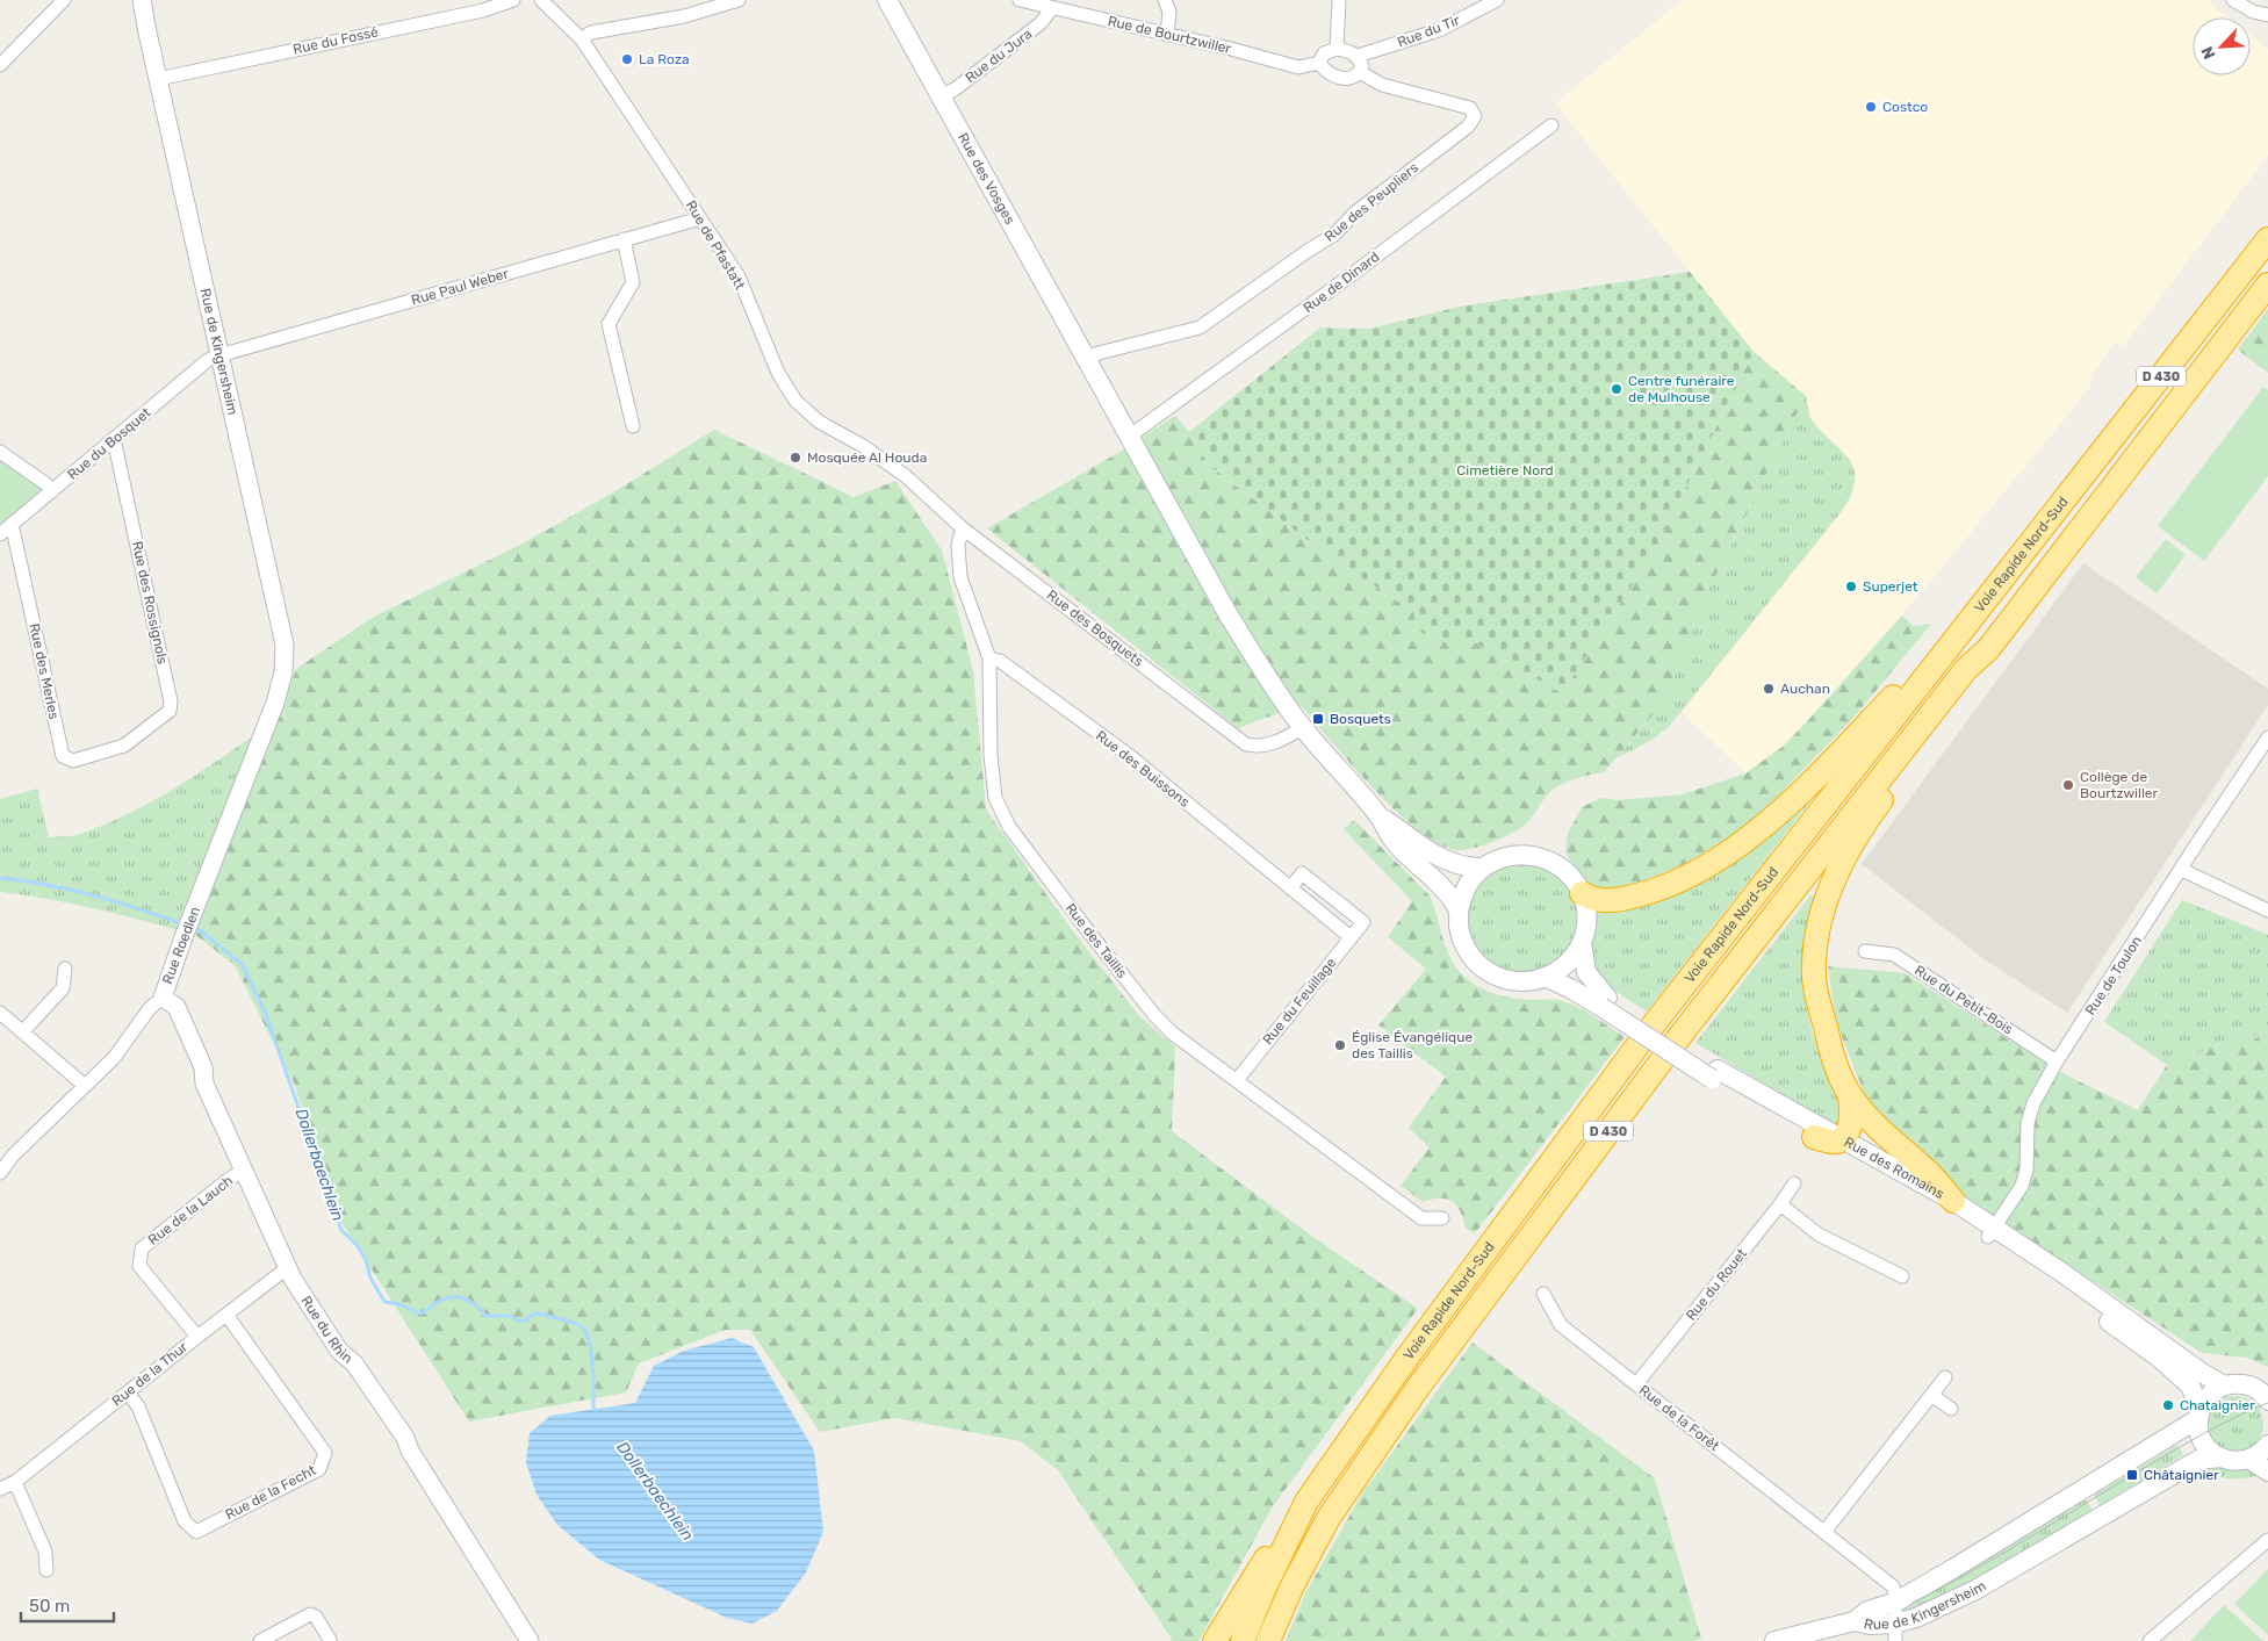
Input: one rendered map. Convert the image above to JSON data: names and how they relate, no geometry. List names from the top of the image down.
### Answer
{
  "streets": {
    "highway": ["D 430", "Voie Rapide Nord-Sud"],
    "main road": ["Rue des Vosges", "Rue de Kingersheim", "Rue des Romains"],
    "street": [
      "Rue du Tir",
      "Rue de Bourtzwiller",
      "Rue du Fossé",
      "Rue du Jura",
      "Rue des Peupliers",
      "Rue de Pfastatt",
      "Rue de Dinard",
      "Rue Paul Weber",
      "Rue du Bosquet",
      "Rue des Rossignols",
      "Rue des Bosquets",
      "Rue des Merles",
      "Rue des Buissons",
      "Rue des Taillis",
      "Rue Roedlen",
      "Rue de Toulon",
      "Rue du Petit-Bois",
      "Rue du Feuillage",
      "Rue de la Lauch",
      "Rue du Rouet",
      "Rue du Rhin",
      "Rue de la Thur",
      "Rue de la Forêt",
      "Rue de la Fecht"
    ]
  },
  "crossings": [
    ["Rue du Tir", "Rue de Bourtzwiller"],
    ["Rue du Tir", "Rue des Peupliers"],
    ["Rue de Bourtzwiller", "Rue du Jura"],
    ["Rue de Bourtzwiller", "Rue des Peupliers"],
    ["Rue du Fossé", "Rue de Kingersheim"],
    ["Rue du Jura", "Rue des Vosges"],
    ["Rue des Vosges", "Rue des Peupliers"],
    ["Rue des Vosges", "Rue de Dinard"],
    ["Rue des Vosges", "Rue des Bosquets"],
    ["Rue de Pfastatt", "Rue Paul Weber"],
    ["Rue de Pfastatt", "Rue des Bosquets"],
    ["Rue Paul Weber", "Rue de Kingersheim"],
    ["Rue Paul Weber", "Rue du Bosquet"],
    ["Rue de Kingersheim", "Rue du Bosquet"],
    ["Rue de Kingersheim", "Rue Roedlen"],
    ["Rue de Kingersheim", "Rue des Romains"],
    ["Rue de Kingersheim", "Rue de la Forêt"],
    ["Rue du Bosquet", "Rue des Rossignols"],
    ["Rue du Bosquet", "Rue des Merles"],
    ["Rue des Rossignols", "Rue des Merles"],
    ["Rue des Bosquets", "Rue des Taillis"],
    ["Rue des Buissons", "Rue des Taillis"],
    ["Rue des Buissons", "Rue du Feuillage"],
    ["Rue des Taillis", "Rue du Feuillage"],
    ["Rue Roedlen", "Rue du Rhin"],
    ["Rue de Toulon", "Rue du Petit-Bois"],
    ["Rue de Toulon", "Rue des Romains"],
    ["Rue de la Lauch", "Rue du Rhin"],
    ["Rue de la Lauch", "Rue de la Thur"],
    ["Rue du Rouet", "Rue de la Forêt"],
    ["Rue du Rhin", "Rue de la Thur"],
    ["Rue de la Thur", "Rue de la Fecht"]
  ],
  "water": ["Dollerbaechlein"],
  "parks": ["Cimetière Nord"],
  "places": {
    "other": [
      "La Roza",
      "Costco",
      "Centre funéraire de Mulhouse",
      "Mosquée Al Houda",
      "Superjet",
      "Auchan",
      "Collège de Bourtzwiller",
      "Église Évangélique des Taillis",
      "Chataignier"
    ],
    "transit": ["Bosquets", "Châtaignier"]
  },
  "scale_bar": "50 m",
  "north": "bottom left"
}
